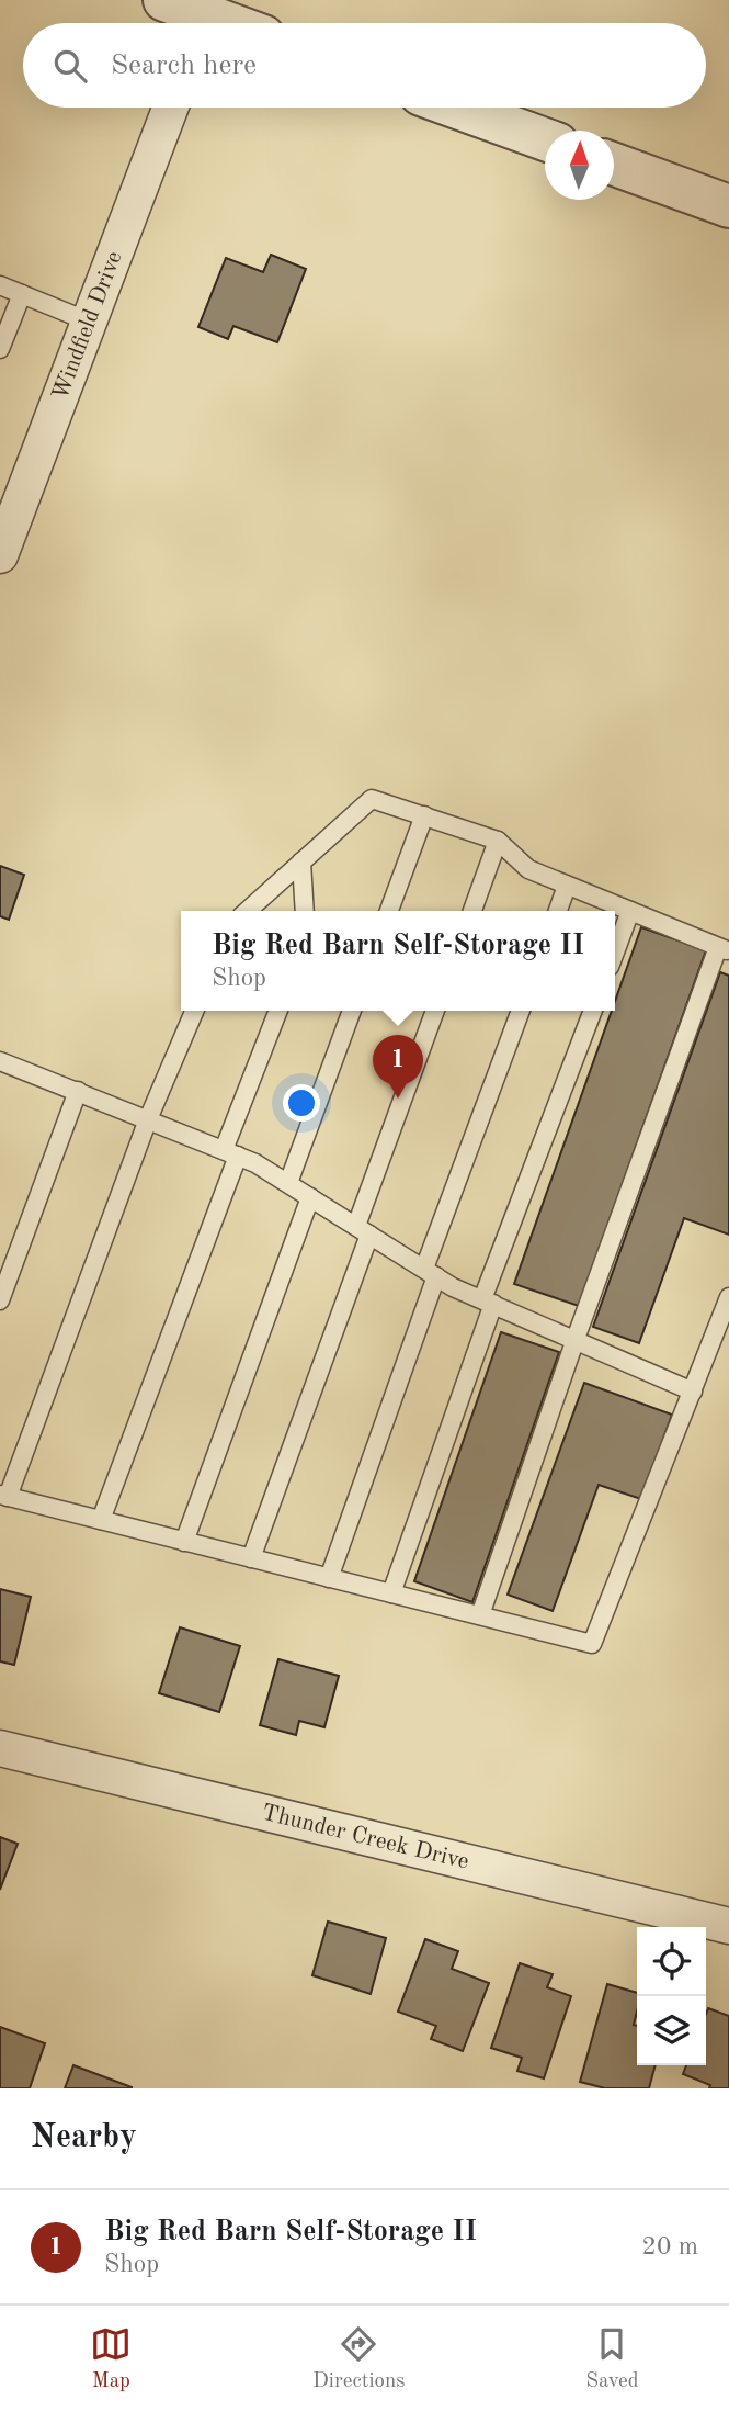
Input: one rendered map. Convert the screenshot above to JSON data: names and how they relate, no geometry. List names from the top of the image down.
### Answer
{
  "streets": {
    "street": ["Windfield Drive", "Thunder Creek Drive"]
  },
  "north": "top",
  "page": {
    "search": "Search here",
    "popup": ["Big Red Barn Self-Storage II", "Shop"],
    "pins": "1",
    "heading": "Nearby",
    "list": [
      {
        "mark": "1",
        "name": "Big Red Barn Self-Storage II",
        "note": "Shop",
        "value": "20 m"
      }
    ],
    "nav": ["Map", "Directions", "Saved"]
  }
}
